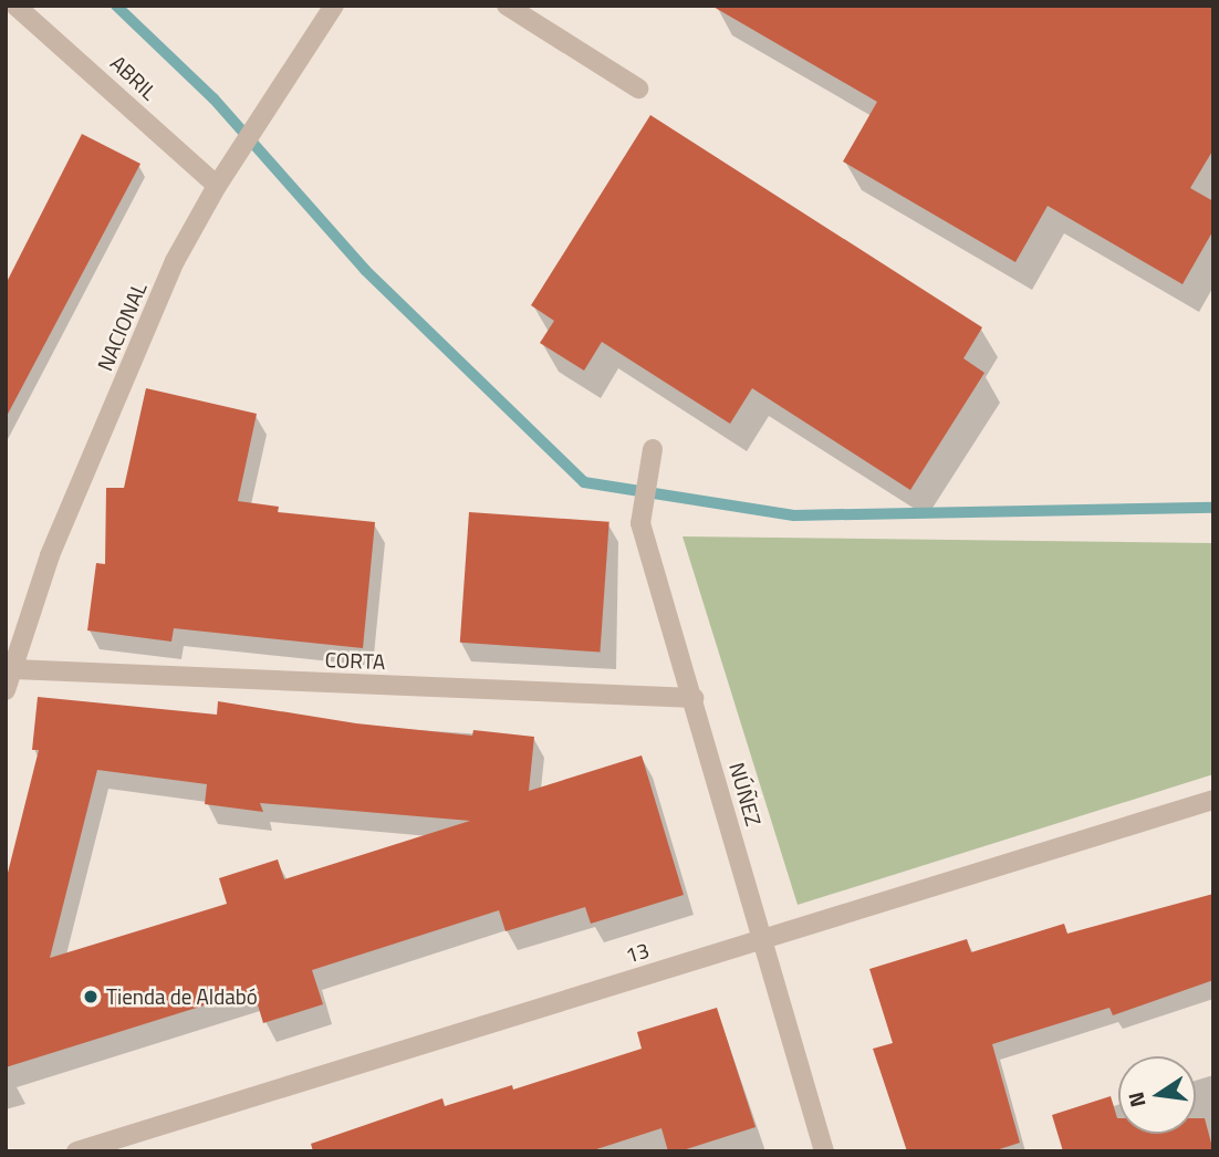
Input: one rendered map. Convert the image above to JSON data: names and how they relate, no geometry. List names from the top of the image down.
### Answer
{
  "streets": {
    "street": [
      "ABRIL",
      "NACIONAL",
      "CORTA",
      "NÚÑEZ",
      "13"
    ]
  },
  "crossings": [
    ["ABRIL", "NACIONAL"],
    ["NACIONAL", "CORTA"],
    ["CORTA", "NÚÑEZ"],
    ["NÚÑEZ", "13"]
  ],
  "places": ["Tienda de Aldabó"],
  "north": "left"
}
